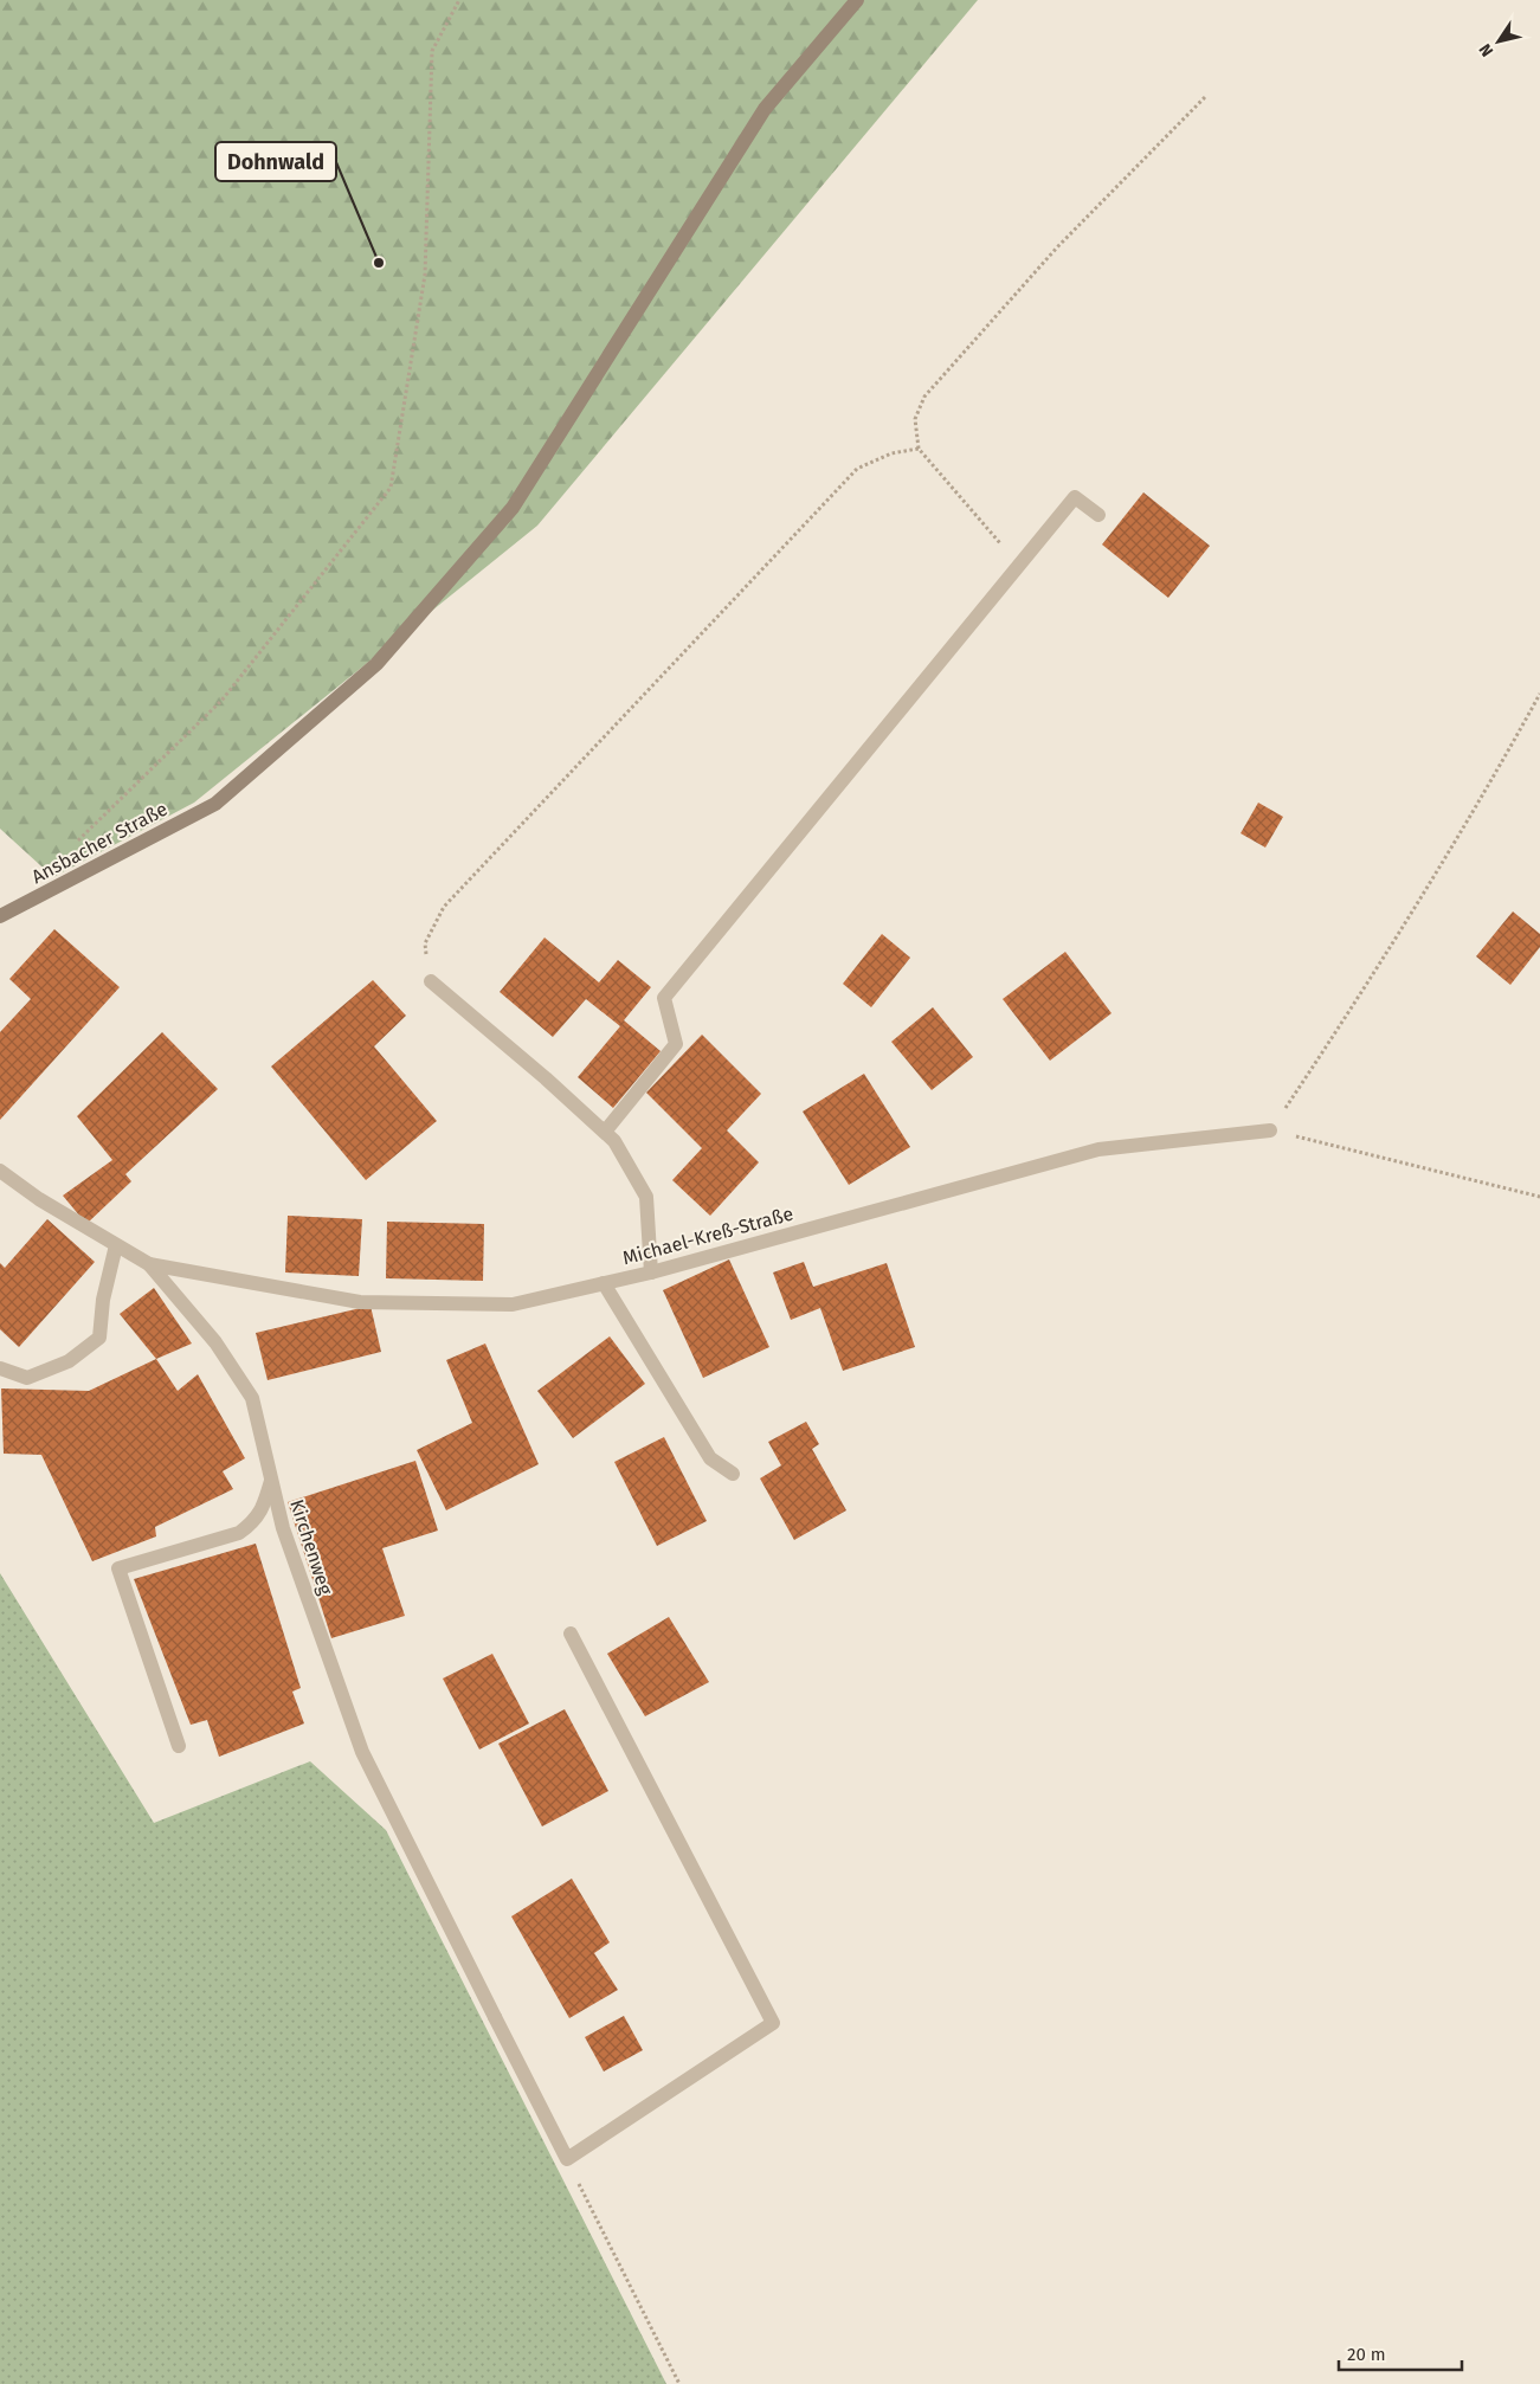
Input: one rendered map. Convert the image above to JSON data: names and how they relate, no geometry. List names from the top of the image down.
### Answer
{
  "streets": {
    "street": ["Ansbacher Straße", "Michael-Kreß-Straße", "Kirchenweg"]
  },
  "crossings": [
    ["Michael-Kreß-Straße", "Kirchenweg"]
  ],
  "places": ["Dohnwald"],
  "scale_bar": "20 m",
  "north": "bottom left"
}
